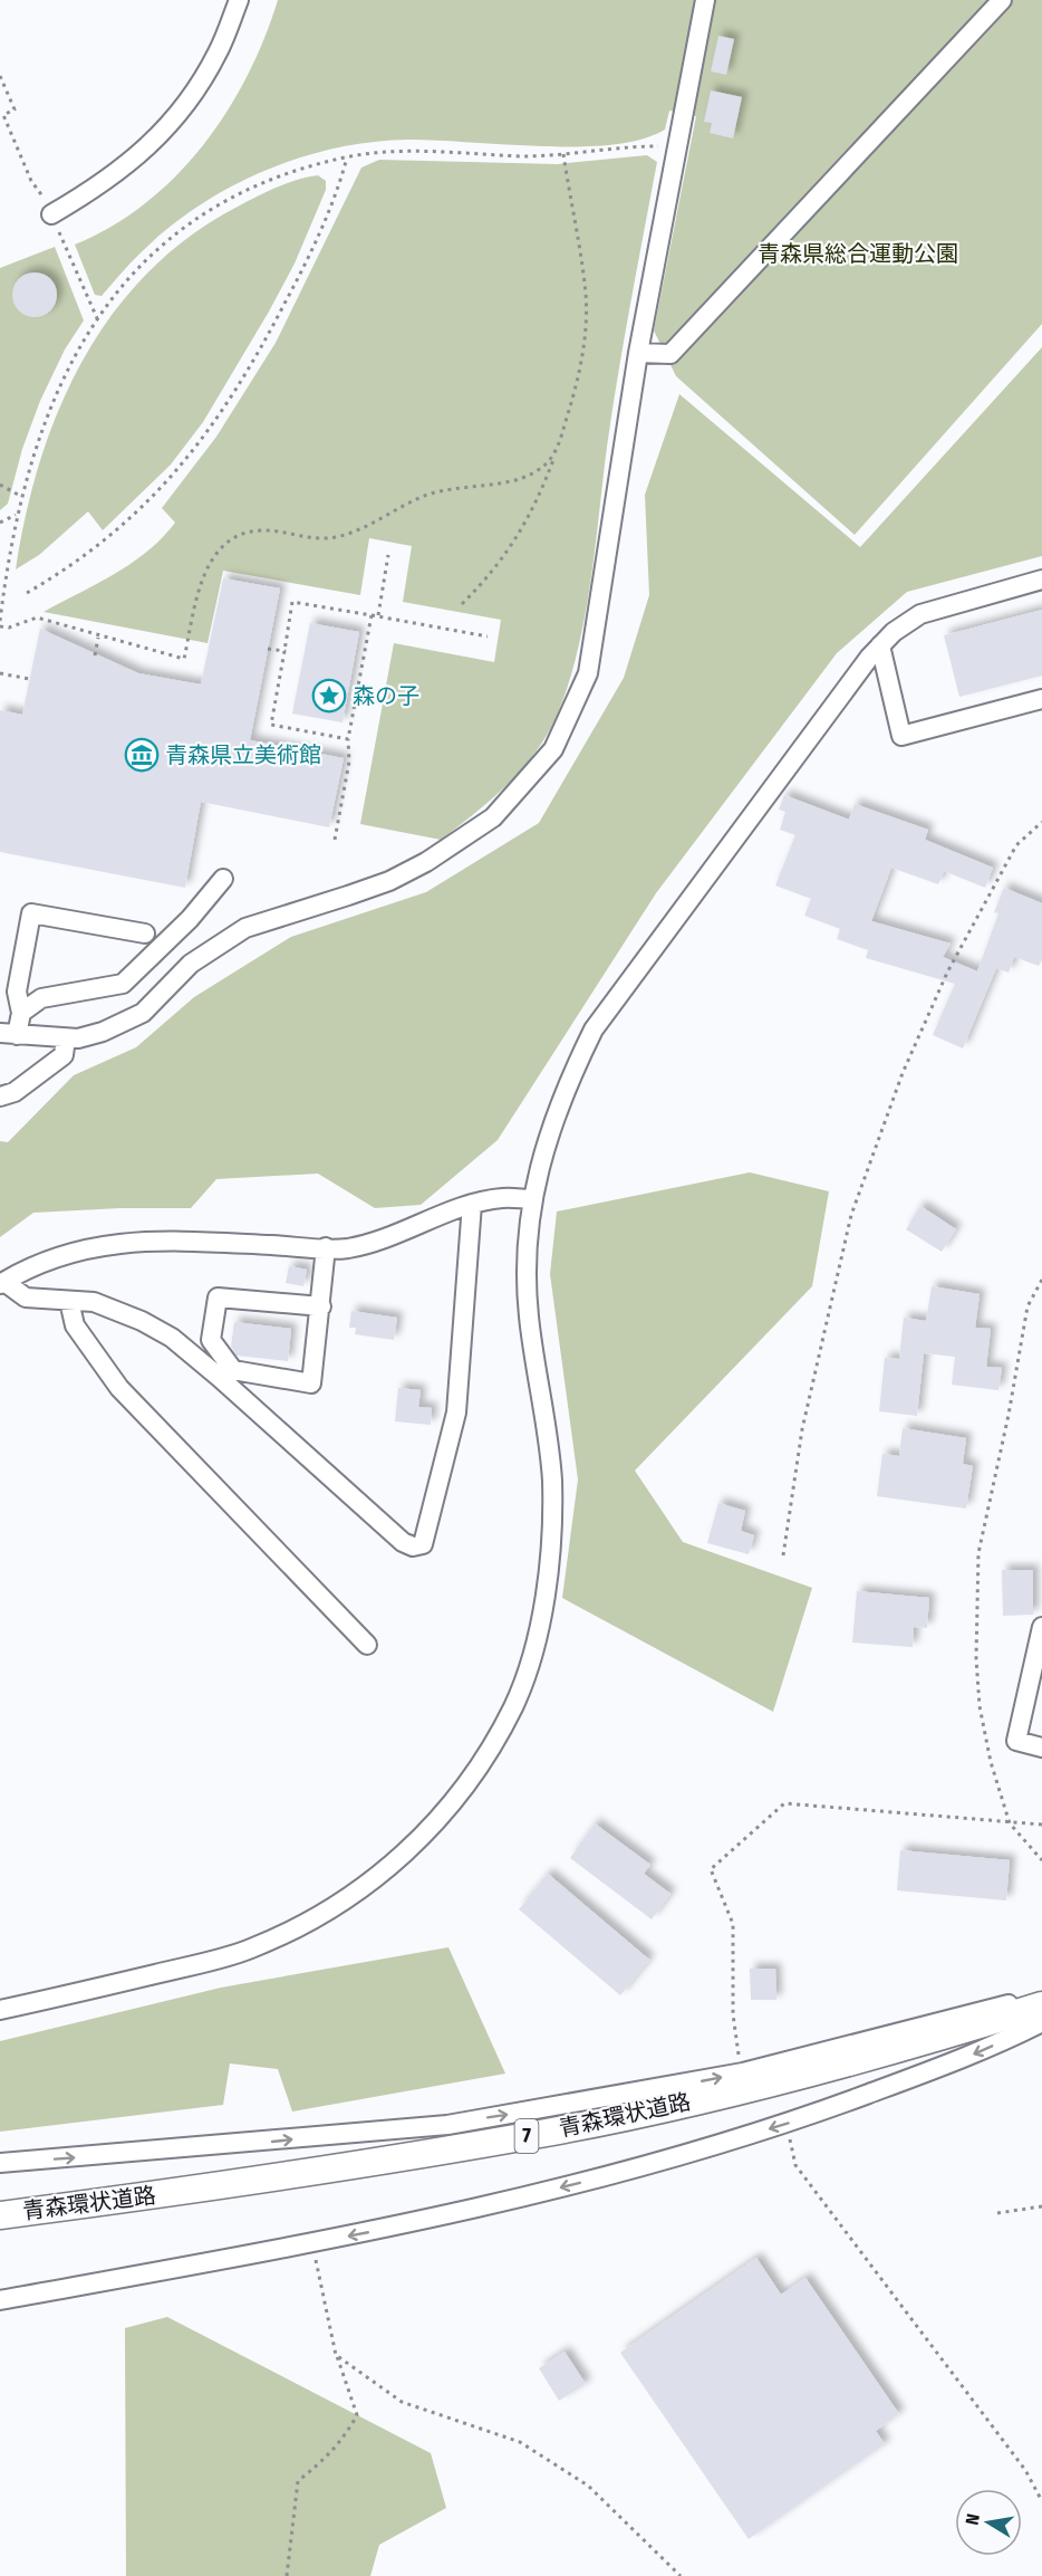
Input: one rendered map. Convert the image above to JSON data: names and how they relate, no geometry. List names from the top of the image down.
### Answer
{
  "streets": {
    "highway": ["青森環状道路", "7"]
  },
  "parks": ["青森県総合運動公園"],
  "places": {
    "place": ["森の子"],
    "museum": ["青森県立美術館"]
  },
  "north": "left"
}
